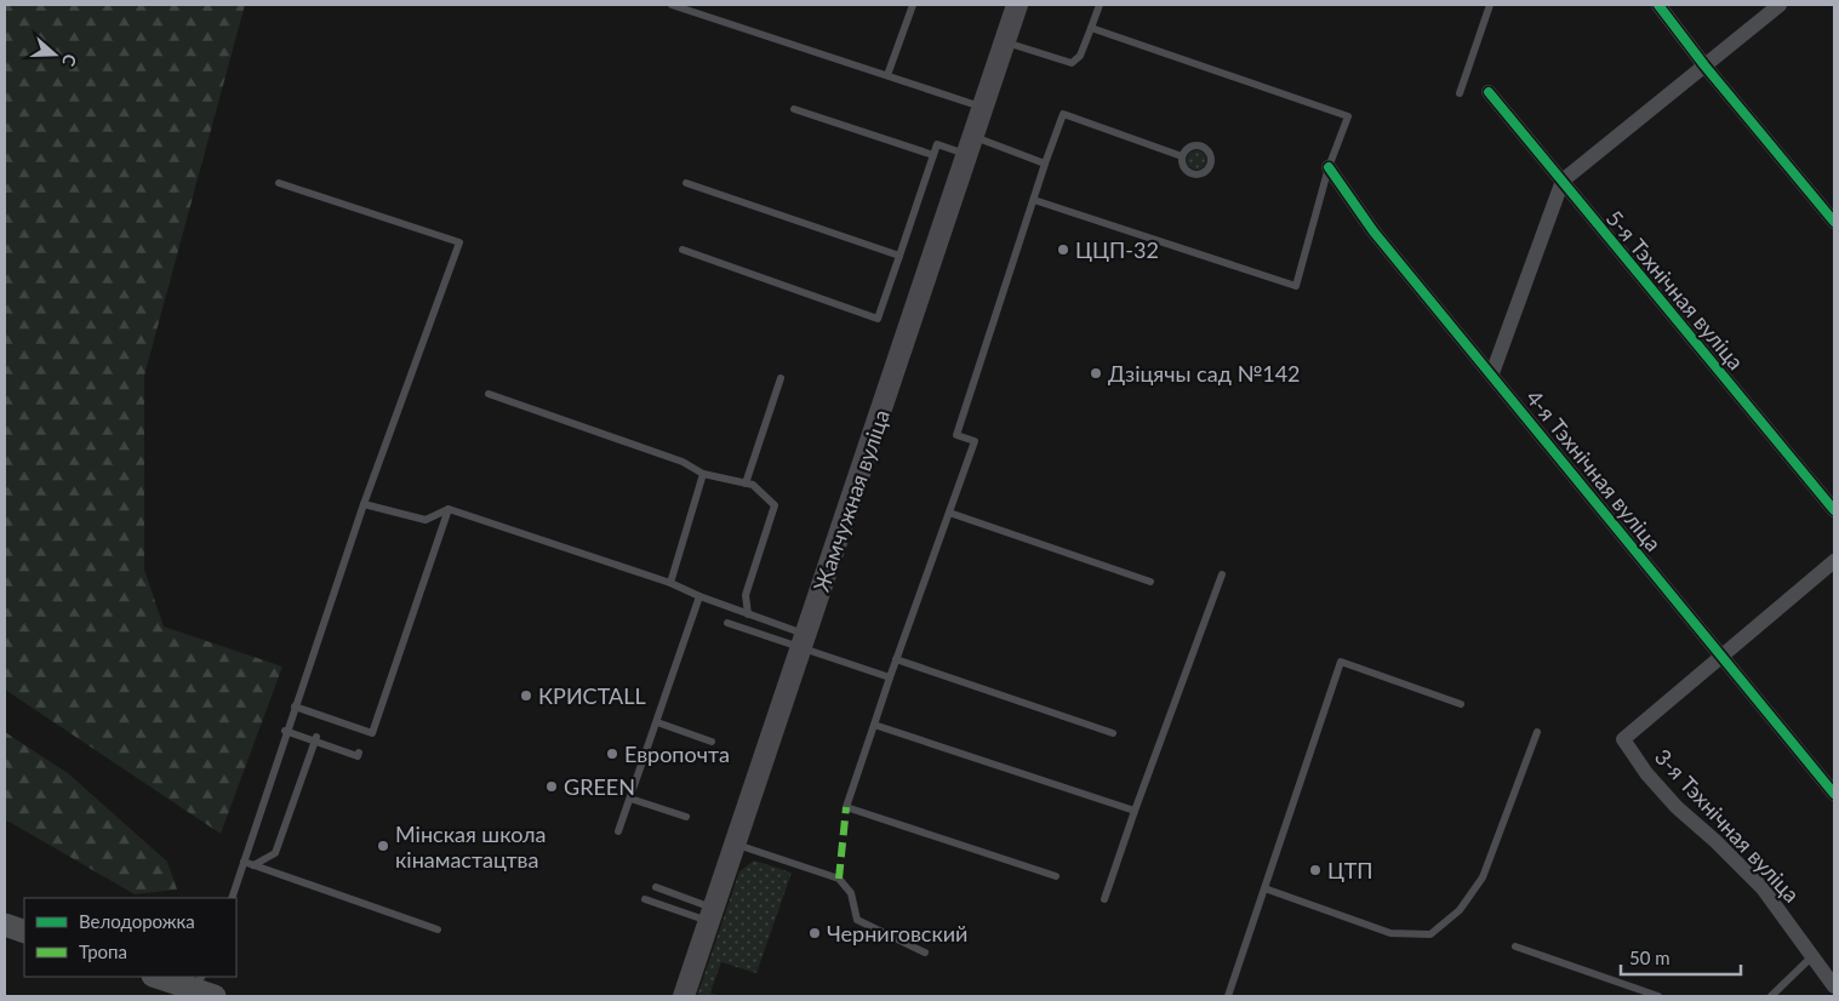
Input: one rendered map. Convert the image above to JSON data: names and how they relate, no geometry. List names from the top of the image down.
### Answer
{
  "streets": {
    "main road": ["Жамчужная вуліца"],
    "street": ["5-я Тэхнічная вуліца", "4-я Тэхнічная вуліца", "3-я Тэхнічная вуліца"]
  },
  "crossings": [
    ["4-я Тэхнічная вуліца", "3-я Тэхнічная вуліца"]
  ],
  "places": [
    "ЦЦП-32",
    "Дзіцячы сад №142",
    "КРИСТАLL",
    "Европочта",
    "GREEN",
    "Мінская школа кінамастацтва",
    "ЦТП",
    "Черниговский"
  ],
  "legend": ["Велодорожка", "Тропа"],
  "scale_bar": "50 m",
  "north": "right"
}
